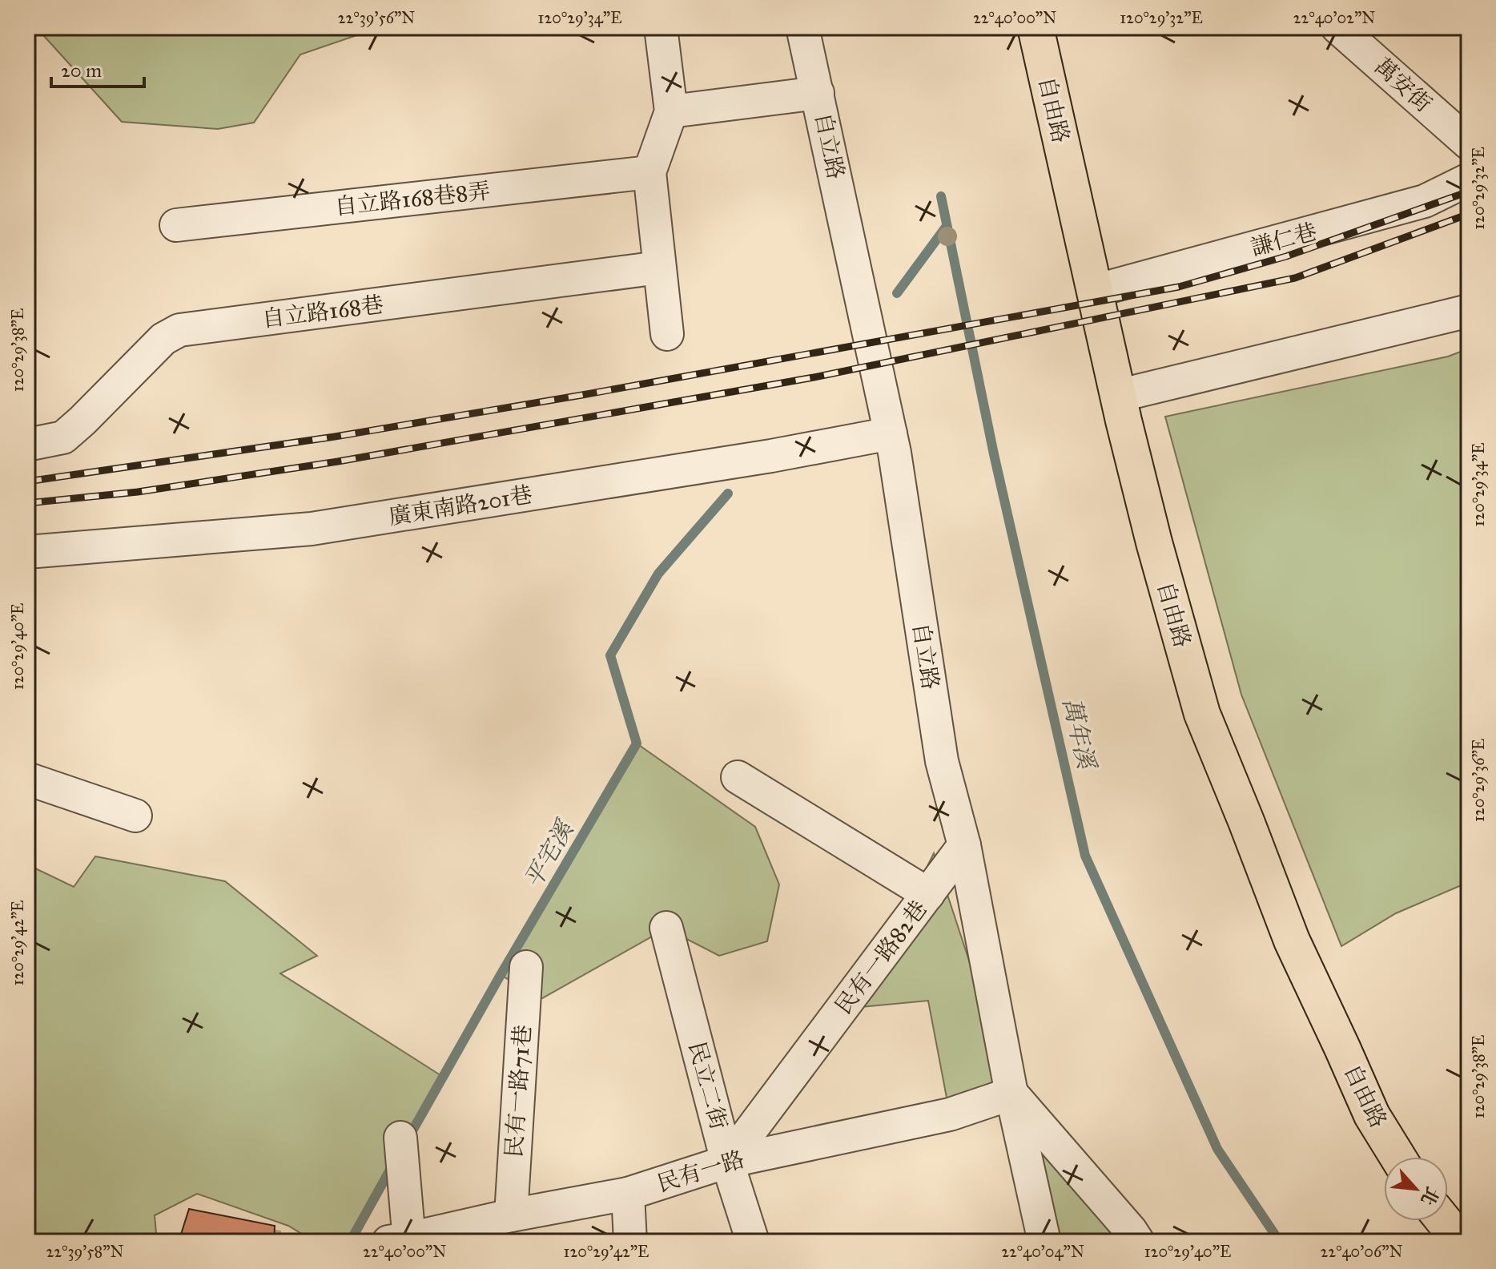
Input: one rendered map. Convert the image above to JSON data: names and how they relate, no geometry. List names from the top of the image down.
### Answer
{
  "streets": {
    "main road": ["自由路"],
    "street": [
      "萬安街",
      "自立路",
      "自立路168巷8弄",
      "謙仁巷",
      "自立路168巷",
      "廣東南路201巷",
      "民有一路82巷",
      "民立二街",
      "民有一路71巷",
      "民有一路"
    ]
  },
  "crossings": [
    ["自由路", "謙仁巷"],
    ["自立路", "廣東南路201巷"],
    ["自立路", "民有一路82巷"],
    ["自立路", "民有一路"],
    ["民有一路82巷", "民立二街"],
    ["民有一路82巷", "民有一路"],
    ["民立二街", "民有一路"],
    ["民有一路71巷", "民有一路"]
  ],
  "water": ["萬年溪", "平宅溪"],
  "scale_bar": "20 m",
  "north": "bottom right",
  "coordinates": [
    "22°39'56\"N",
    "120°29'34\"E",
    "22°40'00\"N",
    "120°29'32\"E",
    "22°40'02\"N",
    "120°29'38\"E",
    "120°29'40\"E",
    "120°29'36\"E",
    "120°29'42\"E",
    "22°39'58\"N",
    "22°40'04\"N",
    "22°40'06\"N"
  ]
}
